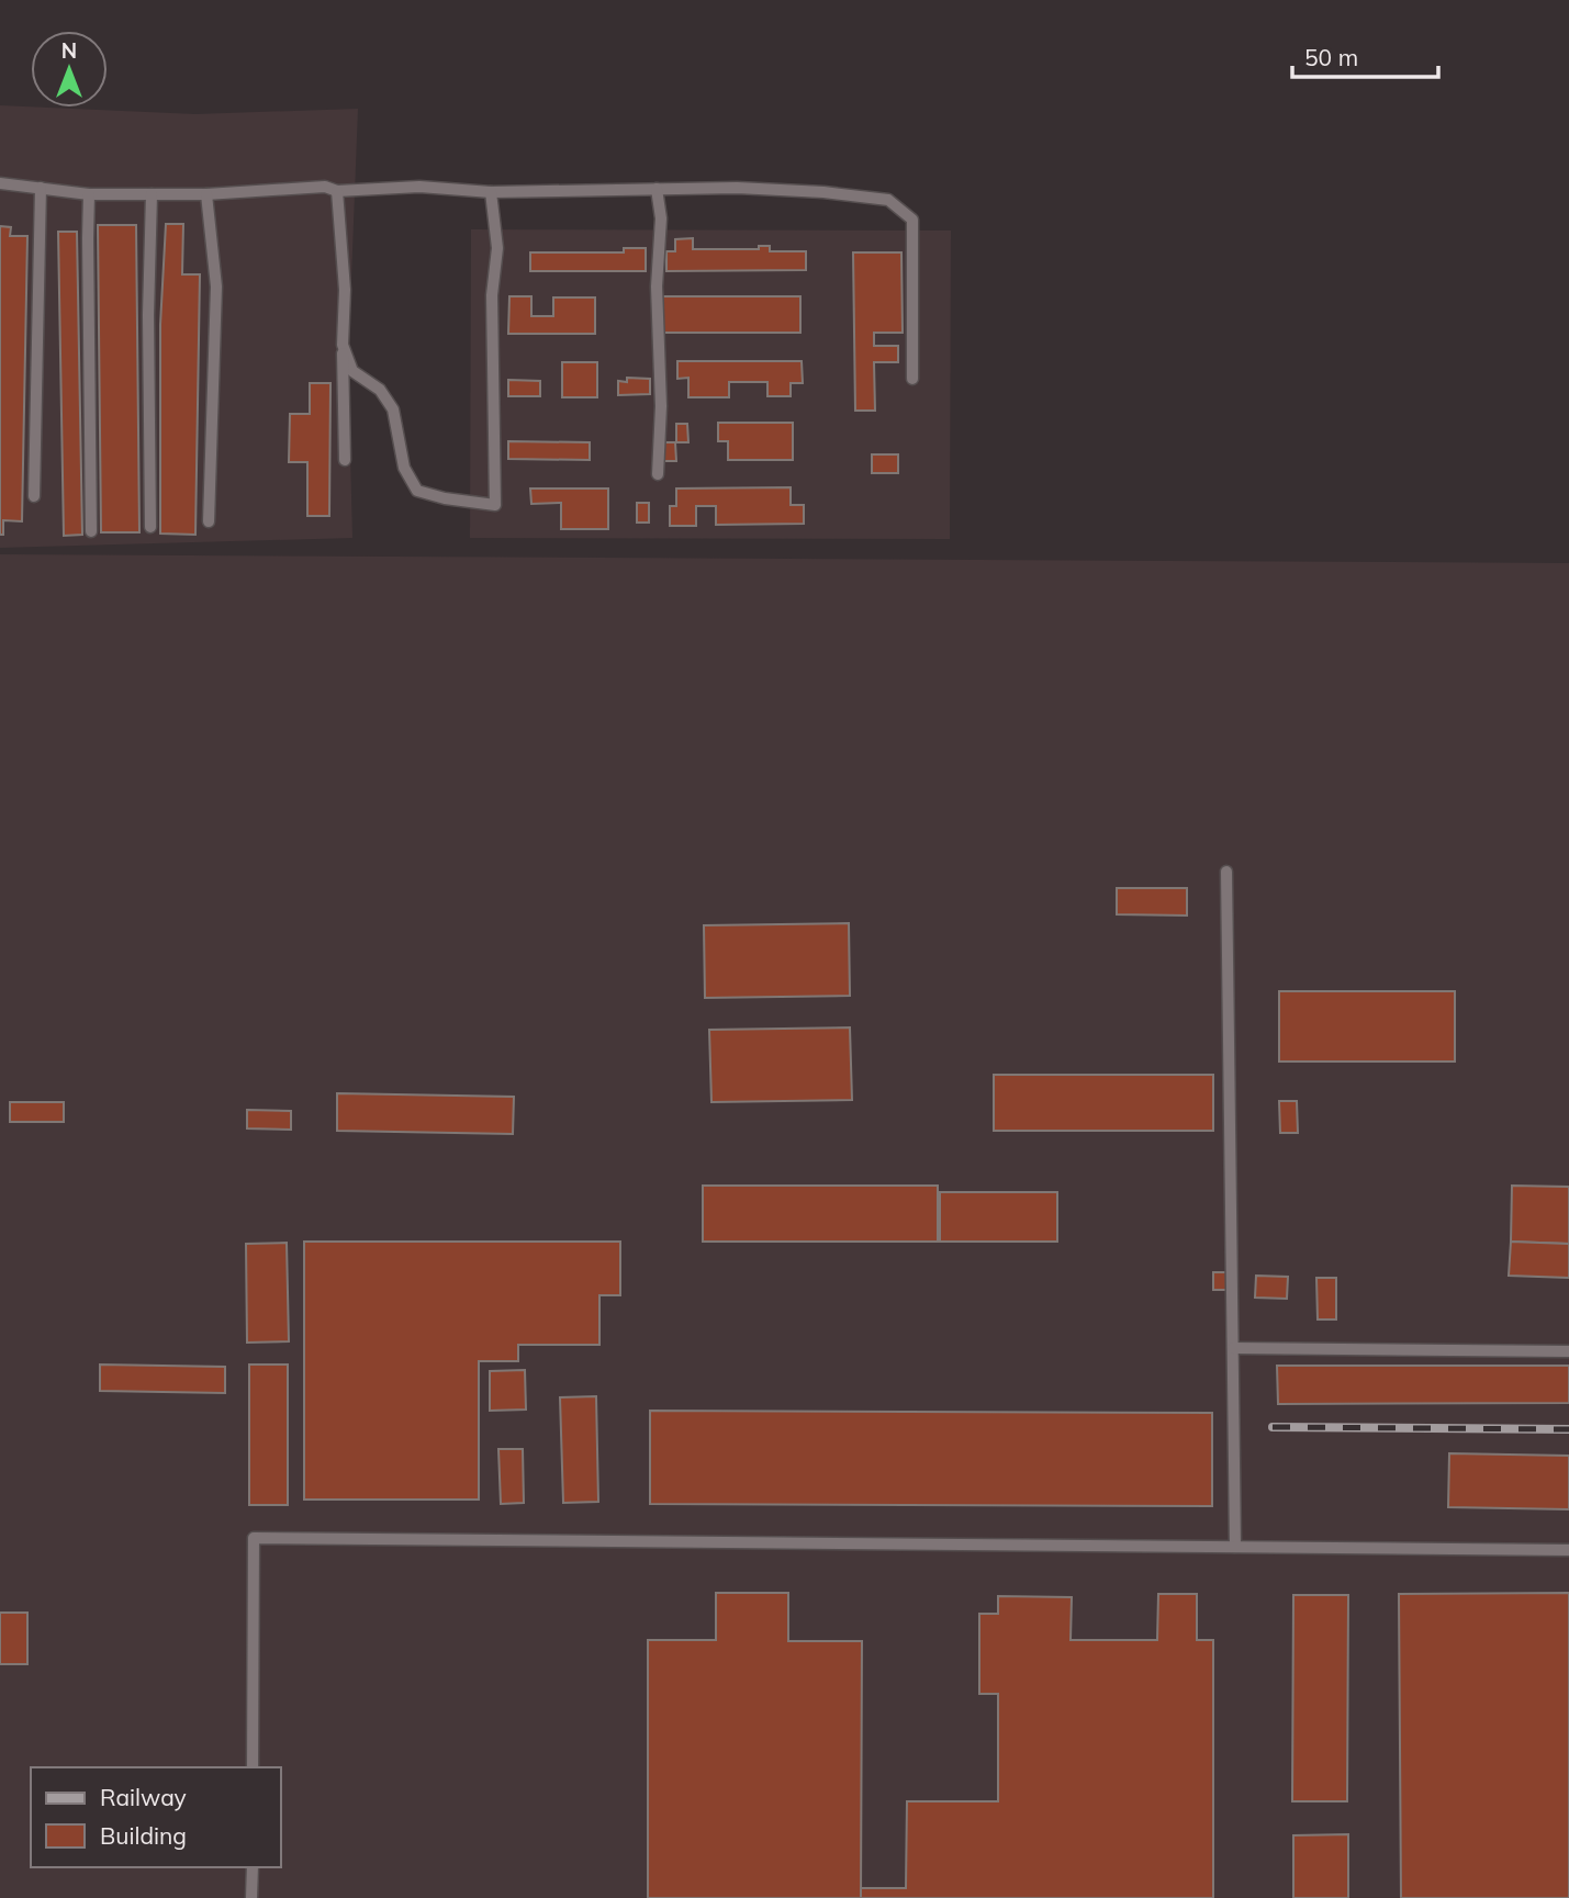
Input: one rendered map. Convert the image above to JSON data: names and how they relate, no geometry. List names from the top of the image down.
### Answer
{
  "legend": ["Railway", "Building"],
  "scale_bar": "50 m",
  "north": "top"
}
